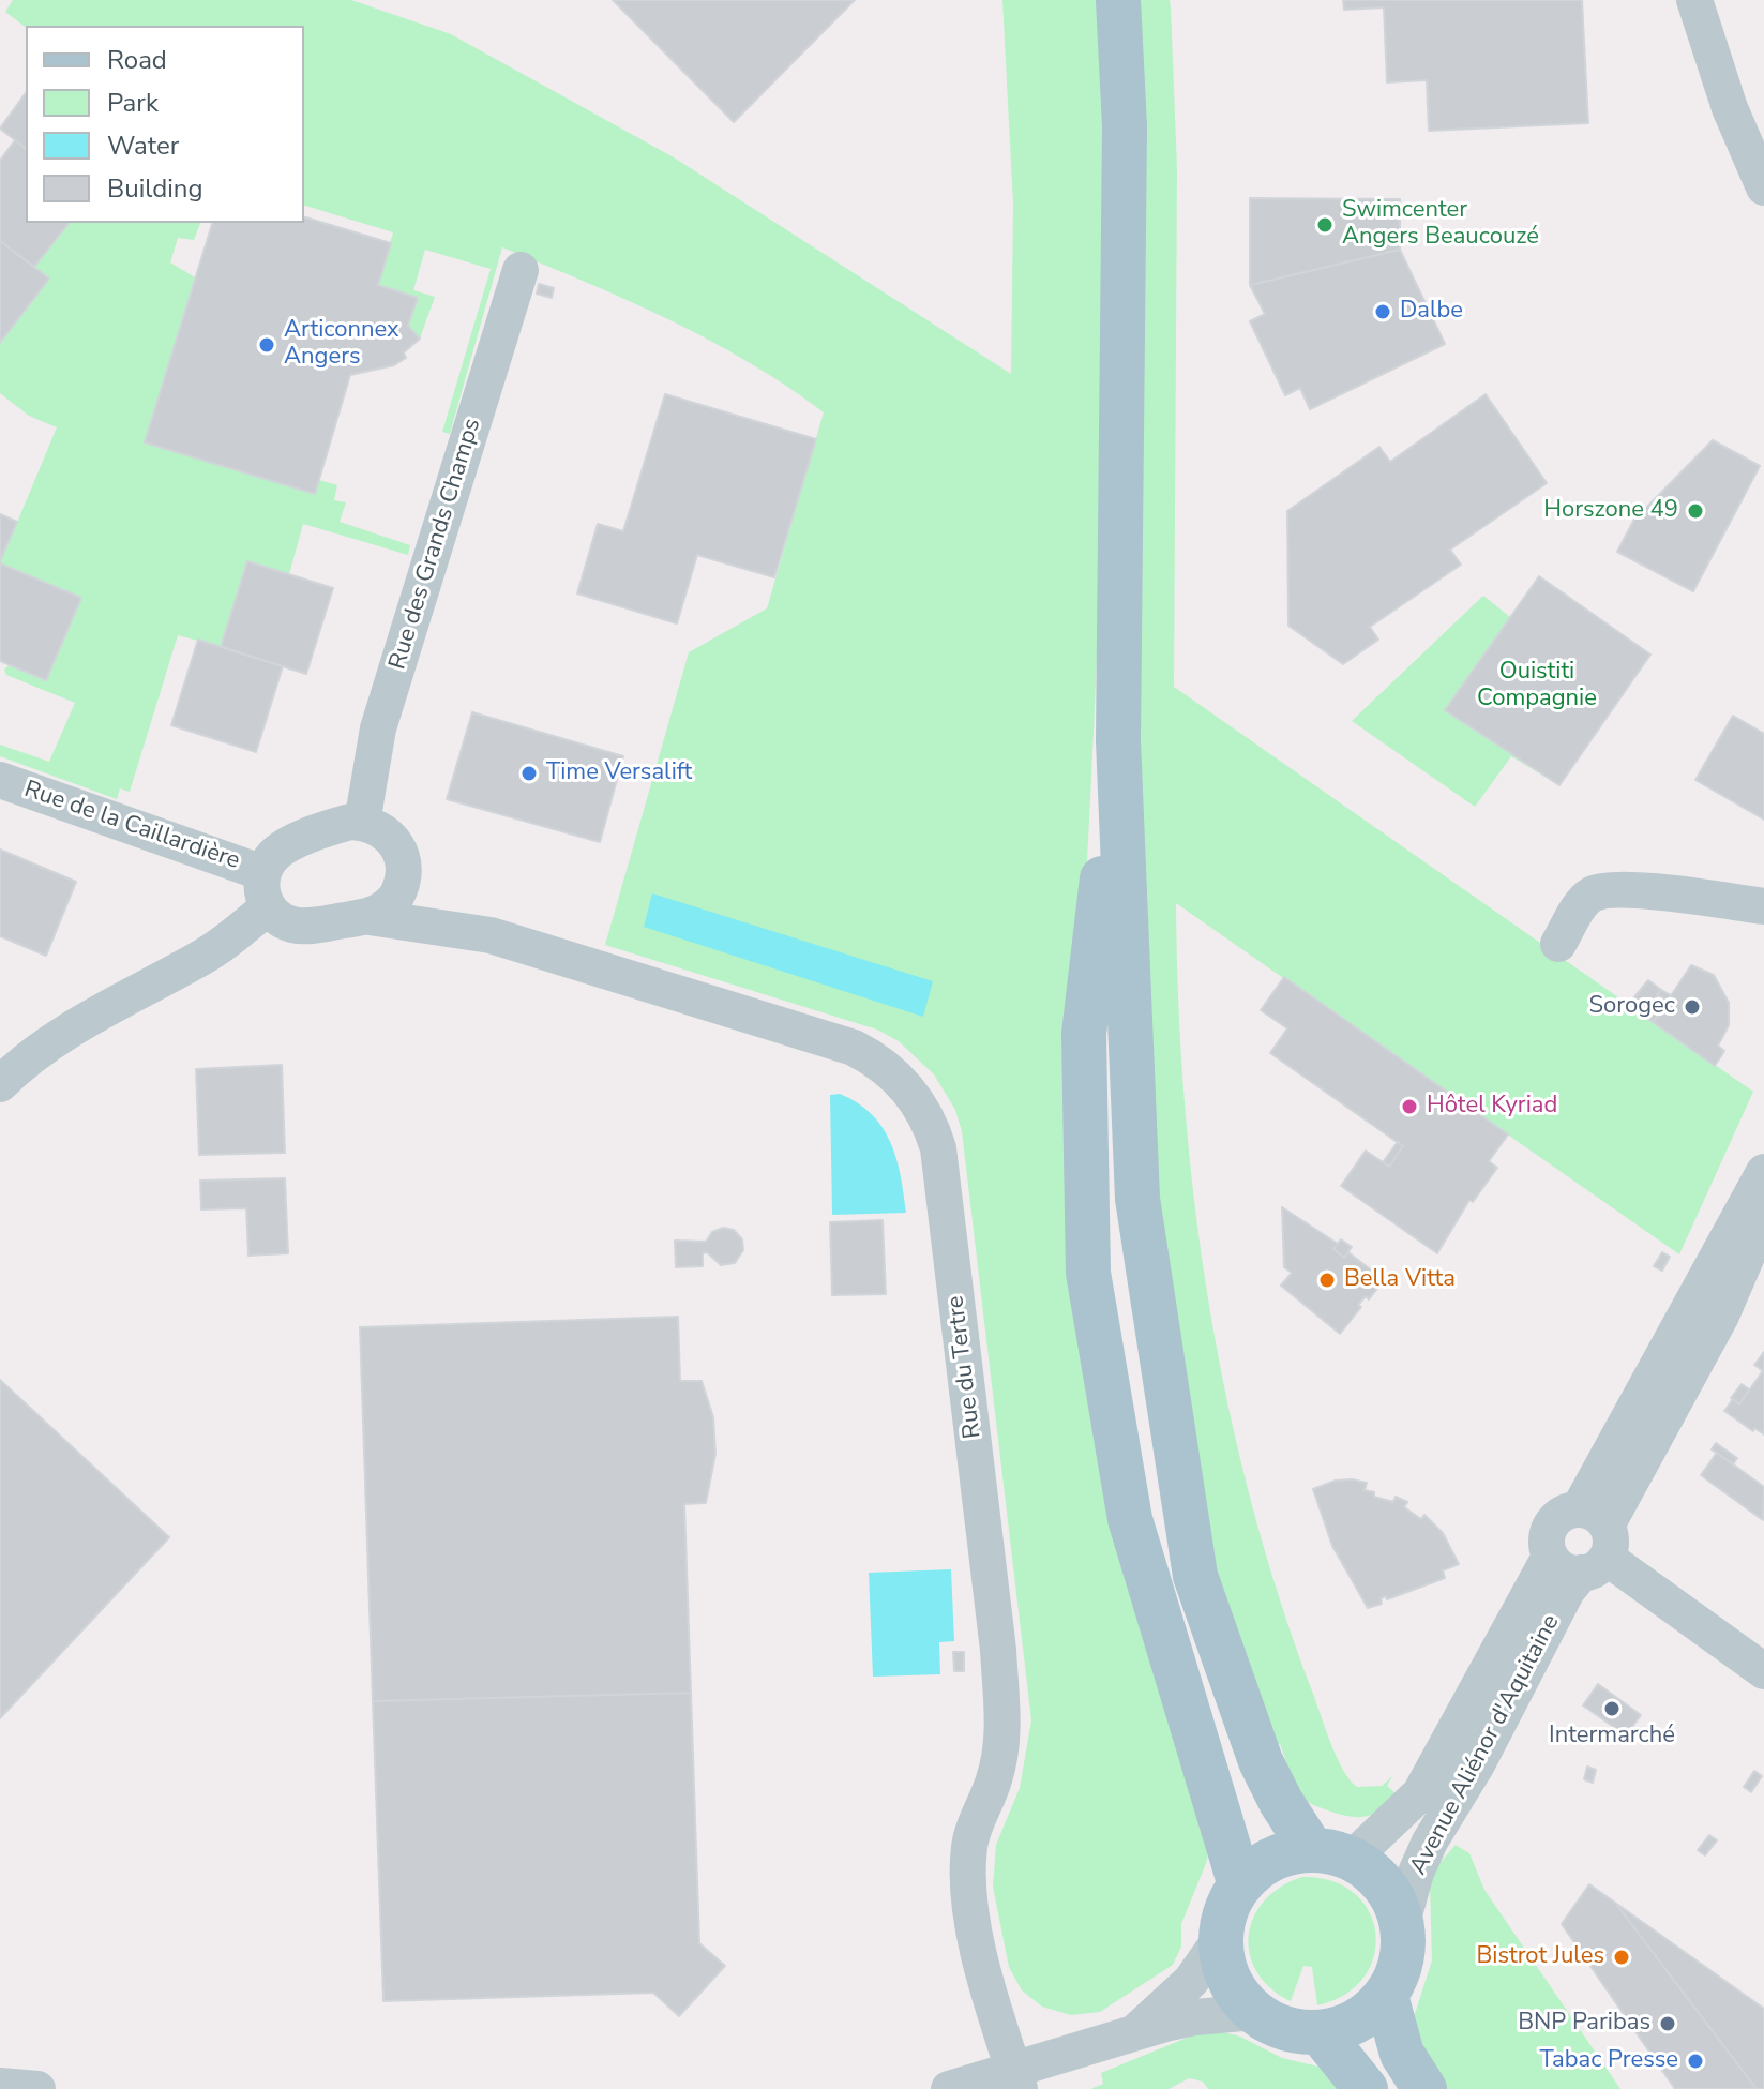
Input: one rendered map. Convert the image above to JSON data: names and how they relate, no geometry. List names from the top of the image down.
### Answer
{
  "streets": {
    "street": [
      "Rue des Grands Champs",
      "Rue de la Caillardière",
      "Rue du Tertre",
      "Avenue Aliénor d'Aquitaine"
    ]
  },
  "crossings": [
    ["Rue des Grands Champs", "Rue de la Caillardière"],
    ["Rue des Grands Champs", "Rue du Tertre"],
    ["Rue de la Caillardière", "Rue du Tertre"]
  ],
  "parks": ["Ouistiti Compagnie"],
  "places": [
    "Swimcenter Angers Beaucouzé",
    "Dalbe",
    "Articonnex Angers",
    "Horszone 49",
    "Time Versalift",
    "Sorogec",
    "Hôtel Kyriad",
    "Bella Vitta",
    "Intermarché",
    "Bistrot Jules",
    "BNP Paribas",
    "Tabac Presse"
  ],
  "legend": [
    "Road",
    "Park",
    "Water",
    "Building"
  ]
}
